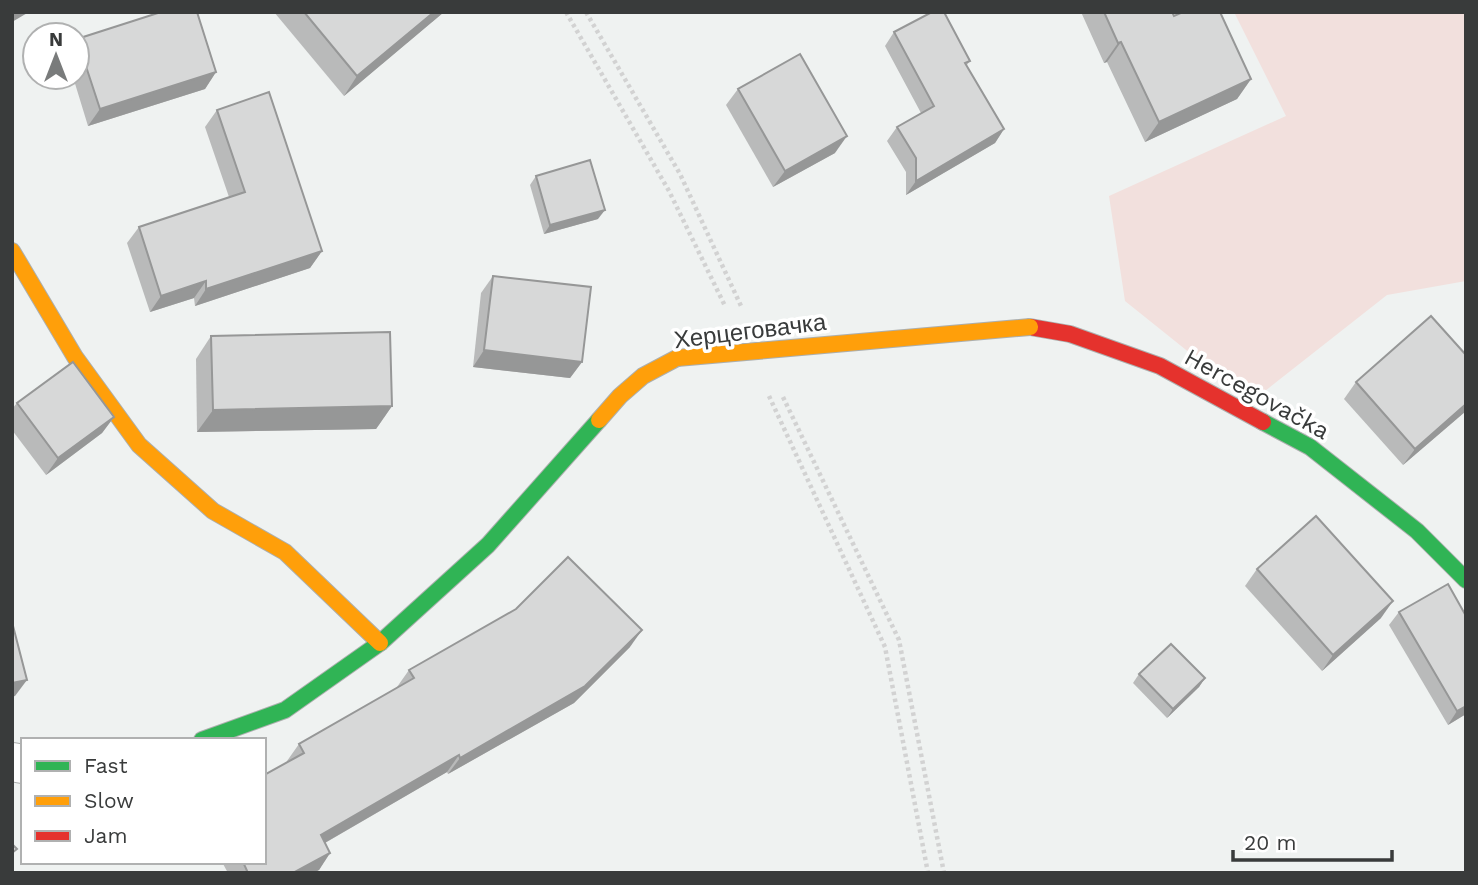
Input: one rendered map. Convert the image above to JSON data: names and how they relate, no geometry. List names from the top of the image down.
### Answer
{
  "streets": {
    "street": ["Херцеговачка", "Hercegovačka"]
  },
  "crossings": [
    ["Херцеговачка", "Hercegovačka"]
  ],
  "legend": ["Fast", "Slow", "Jam"],
  "scale_bar": "20 m",
  "north": "top"
}
